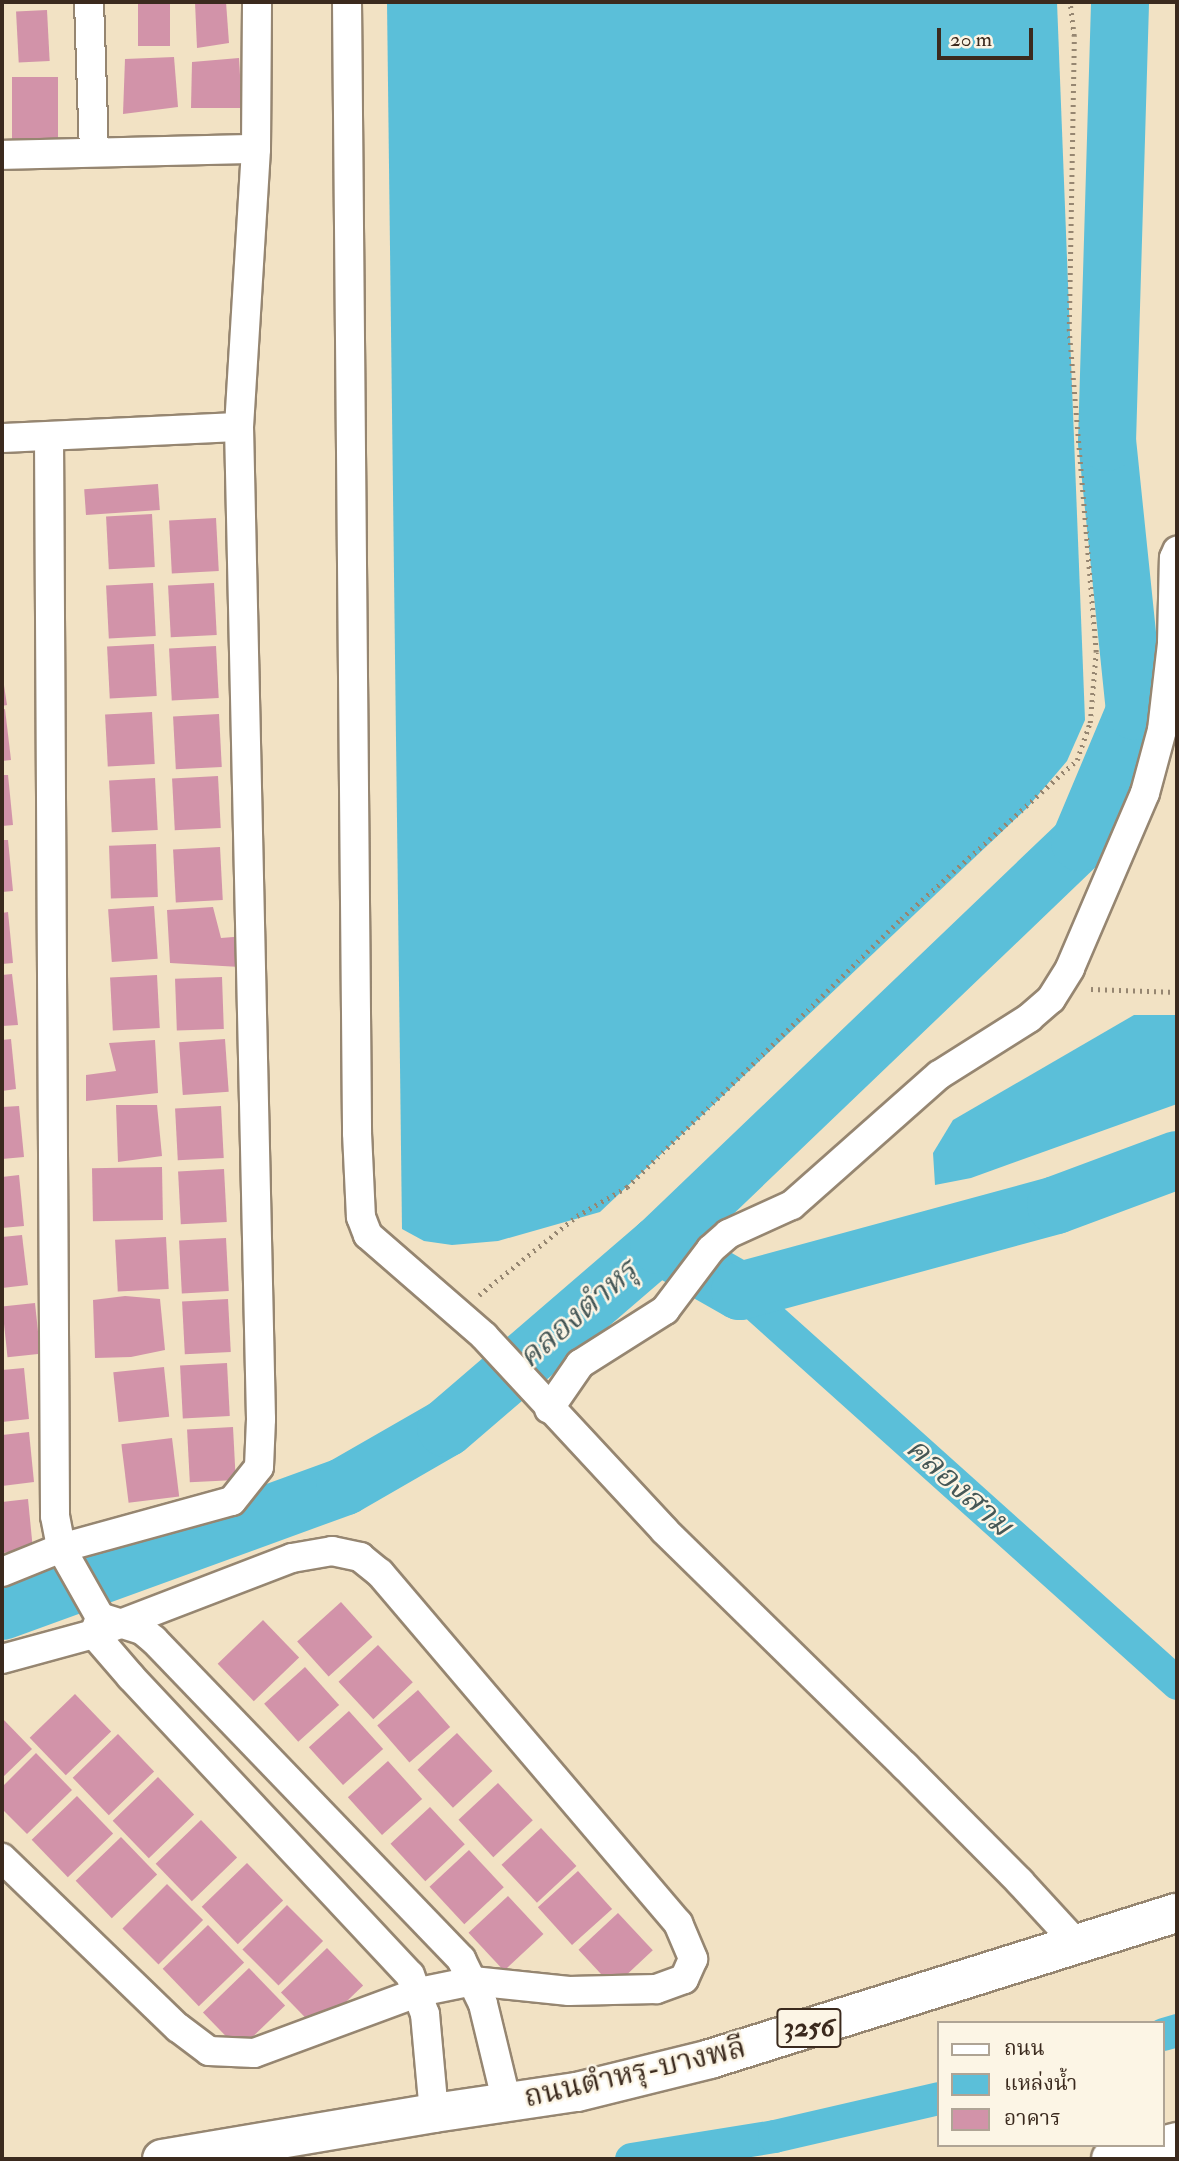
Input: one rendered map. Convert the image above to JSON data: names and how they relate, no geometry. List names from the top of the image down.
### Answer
{
  "streets": {
    "main road": ["3256", "ถนนตำหรุ-บางพลี"]
  },
  "water": ["คลองตำหรุ", "คลองสาม"],
  "legend": ["ถนน", "แหล่งน้ำ", "อาคาร"],
  "scale_bar": "20 m"
}
